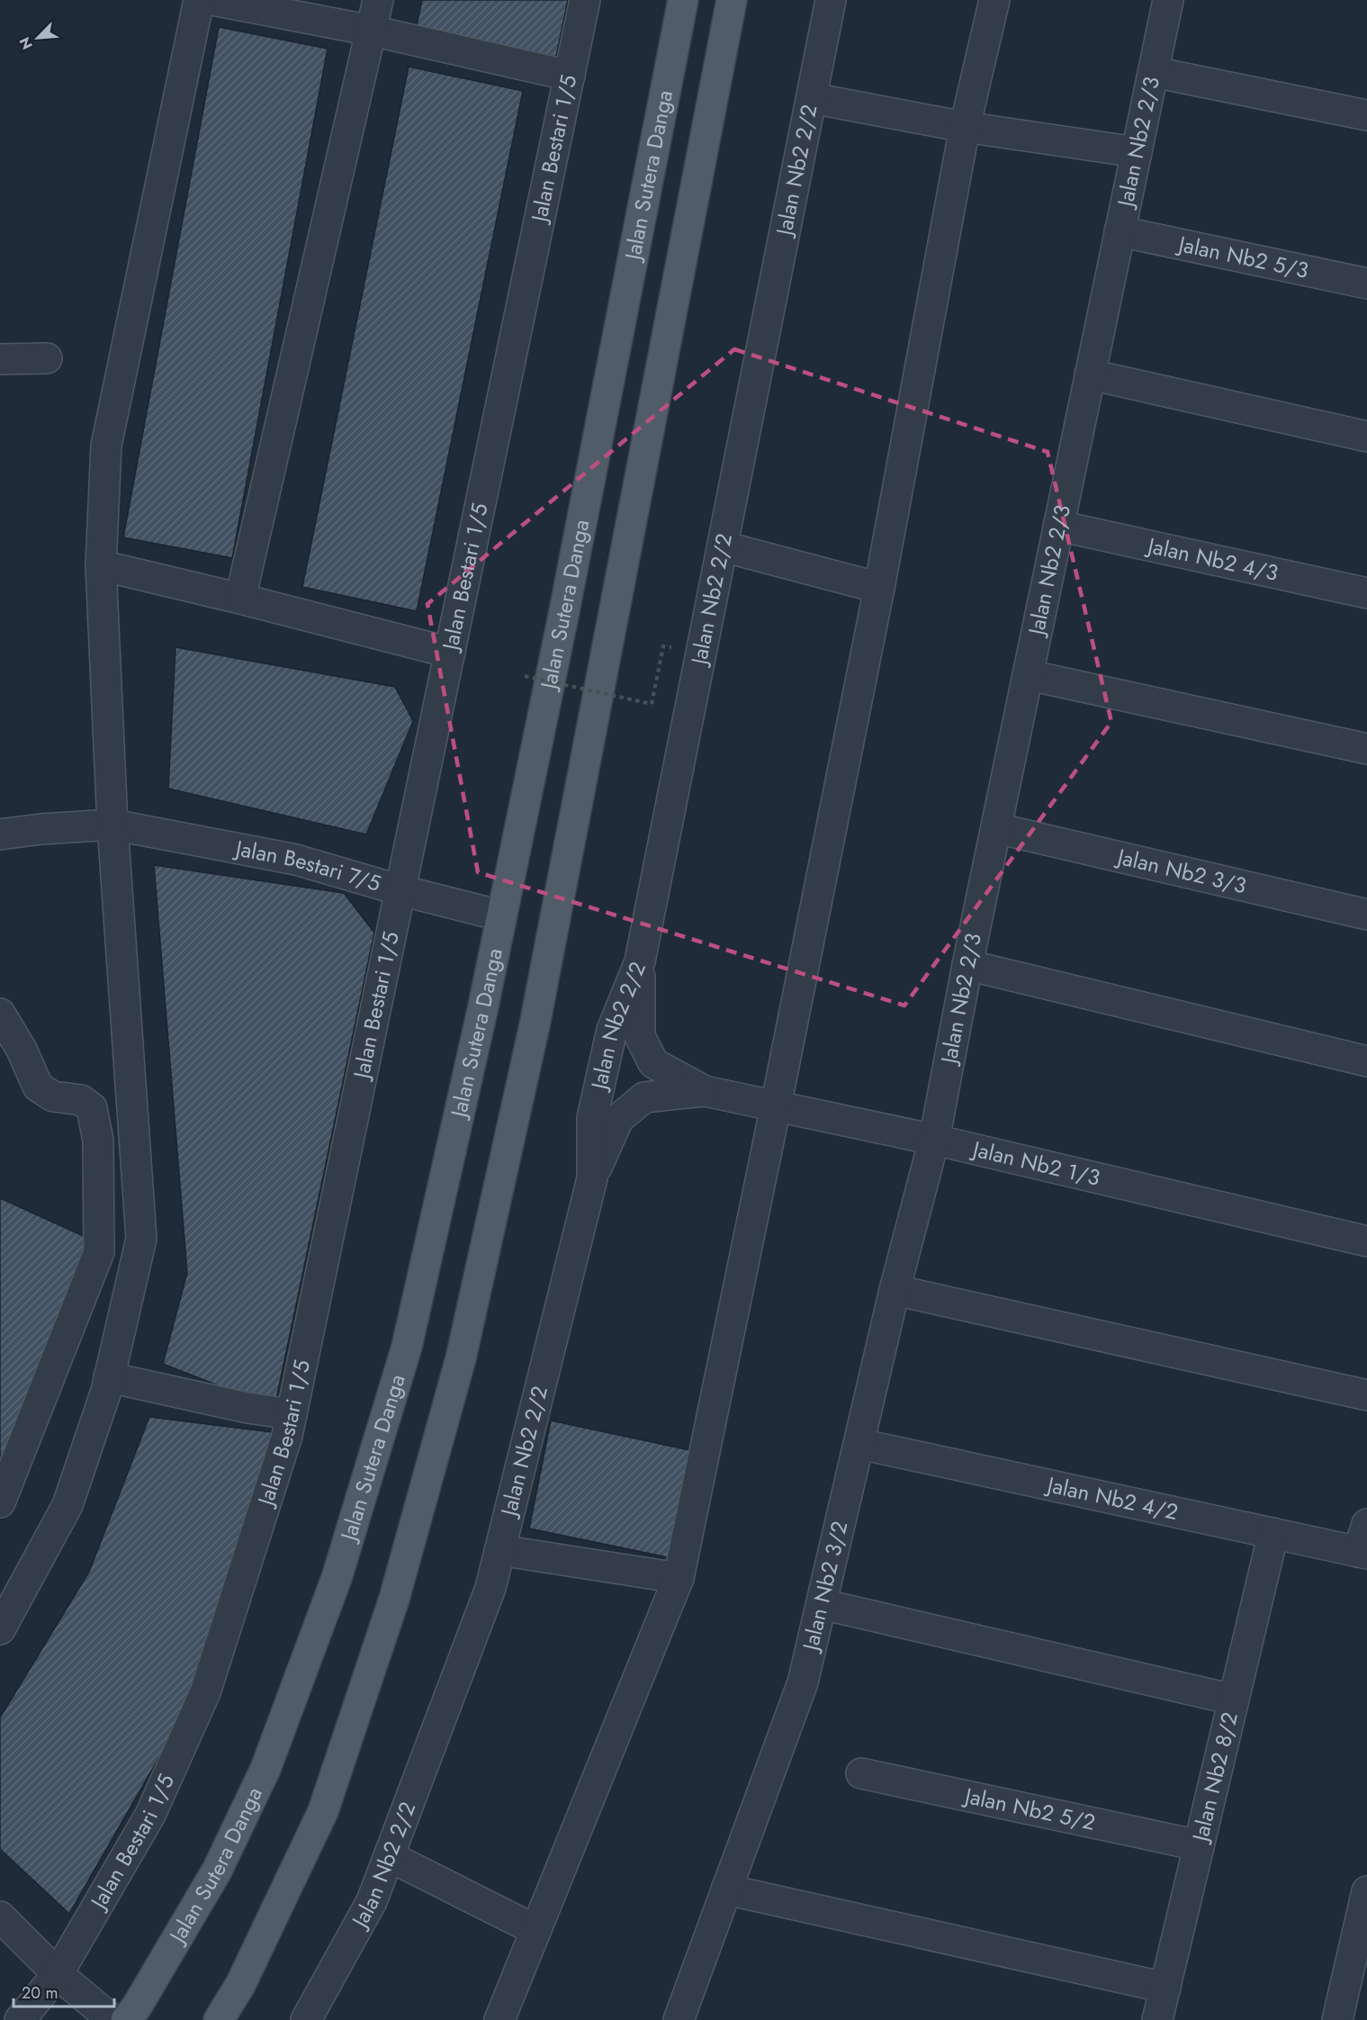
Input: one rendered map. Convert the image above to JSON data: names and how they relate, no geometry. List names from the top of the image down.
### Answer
{
  "streets": {
    "main road": ["Jalan Sutera Danga"],
    "street": [
      "Jalan Nb2 2/3",
      "Jalan Bestari 1/5",
      "Jalan Nb2 2/2",
      "Jalan Nb2 5/3",
      "Jalan Nb2 4/3",
      "Jalan Bestari 7/5",
      "Jalan Nb2 3/3",
      "Jalan Nb2 1/3",
      "Jalan Nb2 4/2",
      "Jalan Nb2 3/2",
      "Jalan Nb2 8/2",
      "Jalan Nb2 5/2"
    ]
  },
  "crossings": [
    ["Jalan Nb2 2/3", "Jalan Nb2 5/3"],
    ["Jalan Nb2 2/3", "Jalan Nb2 4/3"],
    ["Jalan Nb2 2/3", "Jalan Nb2 3/3"],
    ["Jalan Nb2 2/3", "Jalan Nb2 1/3"],
    ["Jalan Nb2 2/3", "Jalan Nb2 3/2"],
    ["Jalan Bestari 1/5", "Jalan Bestari 7/5"],
    ["Jalan Nb2 2/2", "Jalan Nb2 1/3"],
    ["Jalan Sutera Danga", "Jalan Bestari 7/5"],
    ["Jalan Nb2 1/3", "Jalan Nb2 3/2"],
    ["Jalan Nb2 4/2", "Jalan Nb2 3/2"],
    ["Jalan Nb2 4/2", "Jalan Nb2 8/2"],
    ["Jalan Nb2 8/2", "Jalan Nb2 5/2"]
  ],
  "scale_bar": "20 m",
  "north": "bottom left"
}
